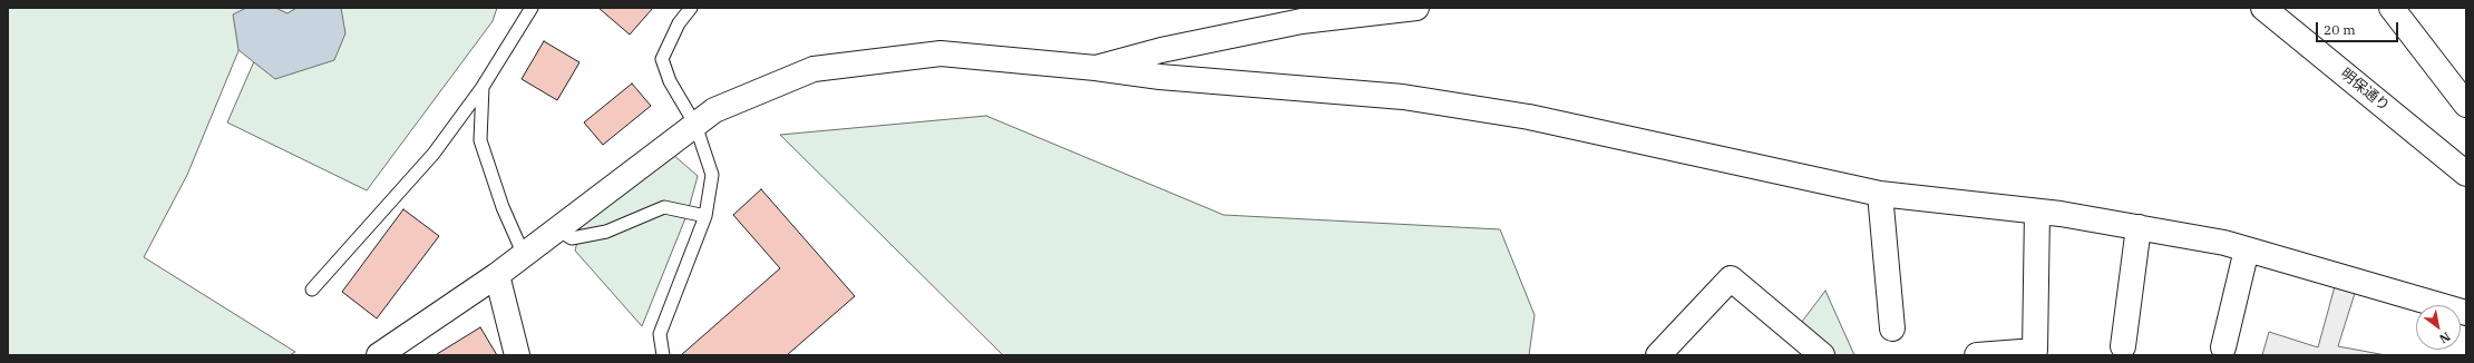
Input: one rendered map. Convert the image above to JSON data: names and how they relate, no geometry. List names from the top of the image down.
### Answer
{
  "streets": {
    "street": ["明保通り"]
  },
  "scale_bar": "20 m",
  "north": "bottom right"
}
